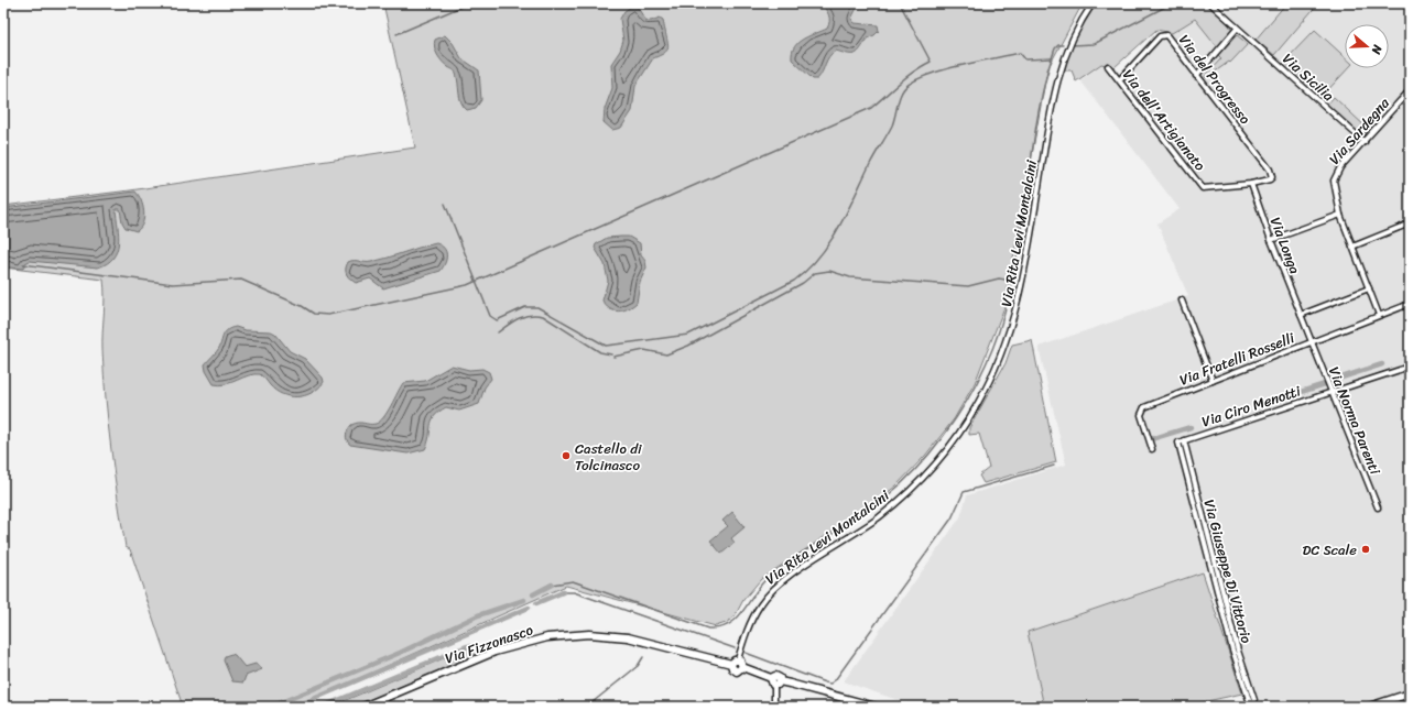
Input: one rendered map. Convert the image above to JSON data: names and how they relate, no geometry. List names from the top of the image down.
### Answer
{
  "streets": {
    "main road": ["Via Fizzonasco"],
    "street": [
      "Via Sicilia",
      "Via del Progresso",
      "Via dell'Artigianato",
      "Via Sardegna",
      "Via Rita Levi Montalcini",
      "Via Longa",
      "Via Fratelli Rosselli",
      "Via Ciro Menotti",
      "Via Norma Parenti",
      "Via Giuseppe Di Vittorio"
    ]
  },
  "crossings": [
    ["Via Sicilia", "Via Sardegna"],
    ["Via del Progresso", "Via dell'Artigianato"],
    ["Via del Progresso", "Via Longa"],
    ["Via dell'Artigianato", "Via Longa"],
    ["Via Sardegna", "Via Fratelli Rosselli"],
    ["Via Longa", "Via Fratelli Rosselli"],
    ["Via Longa", "Via Norma Parenti"],
    ["Via Fratelli Rosselli", "Via Norma Parenti"],
    ["Via Ciro Menotti", "Via Norma Parenti"],
    ["Via Ciro Menotti", "Via Giuseppe Di Vittorio"]
  ],
  "places": ["Castello di Tolcinasco", "DC Scale"],
  "north": "right"
}
